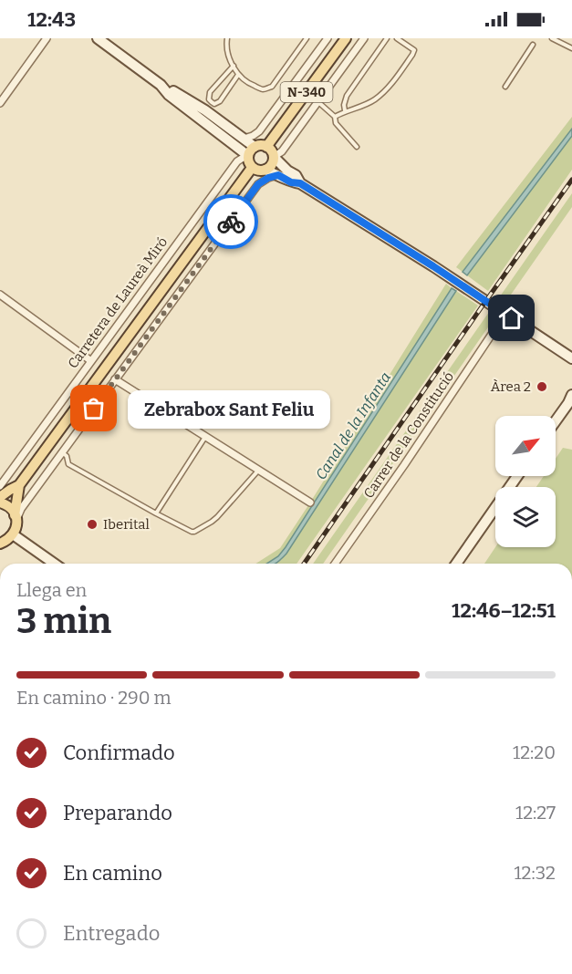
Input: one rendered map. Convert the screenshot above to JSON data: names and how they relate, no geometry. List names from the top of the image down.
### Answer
{
  "streets": {
    "main road": ["N-340", "Carretera de Laureà Miró"],
    "street": ["Carrer de la Constitució"]
  },
  "crossings": [
    ["N-340", "Carretera de Laureà Miró"]
  ],
  "water": ["Canal de la Infanta"],
  "places": ["Àrea 2", "Zebrabox Sant Feliu", "Iberital"],
  "north": "top right",
  "page": {
    "status": "12:43",
    "bubble": "Zebrabox Sant Feliu",
    "heading": ["3 min", "Llega en", "12:46–12:51"],
    "bar": "En camino · 290 m",
    "list": [
      ["Confirmado", "12:20"],
      ["Preparando", "12:27"],
      ["En camino", "12:32"],
      "Entregado"
    ]
  }
}
